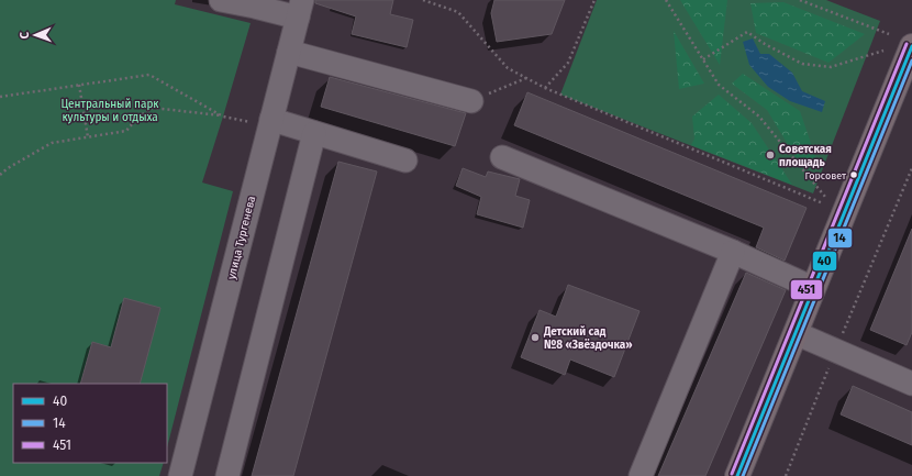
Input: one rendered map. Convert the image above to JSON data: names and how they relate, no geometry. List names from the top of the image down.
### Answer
{
  "streets": {
    "street": ["улица Тургенева"]
  },
  "parks": ["Центральный парк культуры и отдыха"],
  "places": ["Советская площадь", "Горсовет", "Детский сад №8 «Звёздочка»"],
  "lines": ["transit line 451", "transit line 40", "transit line 14"],
  "legend": ["40", "14", "451"],
  "north": "left"
}
